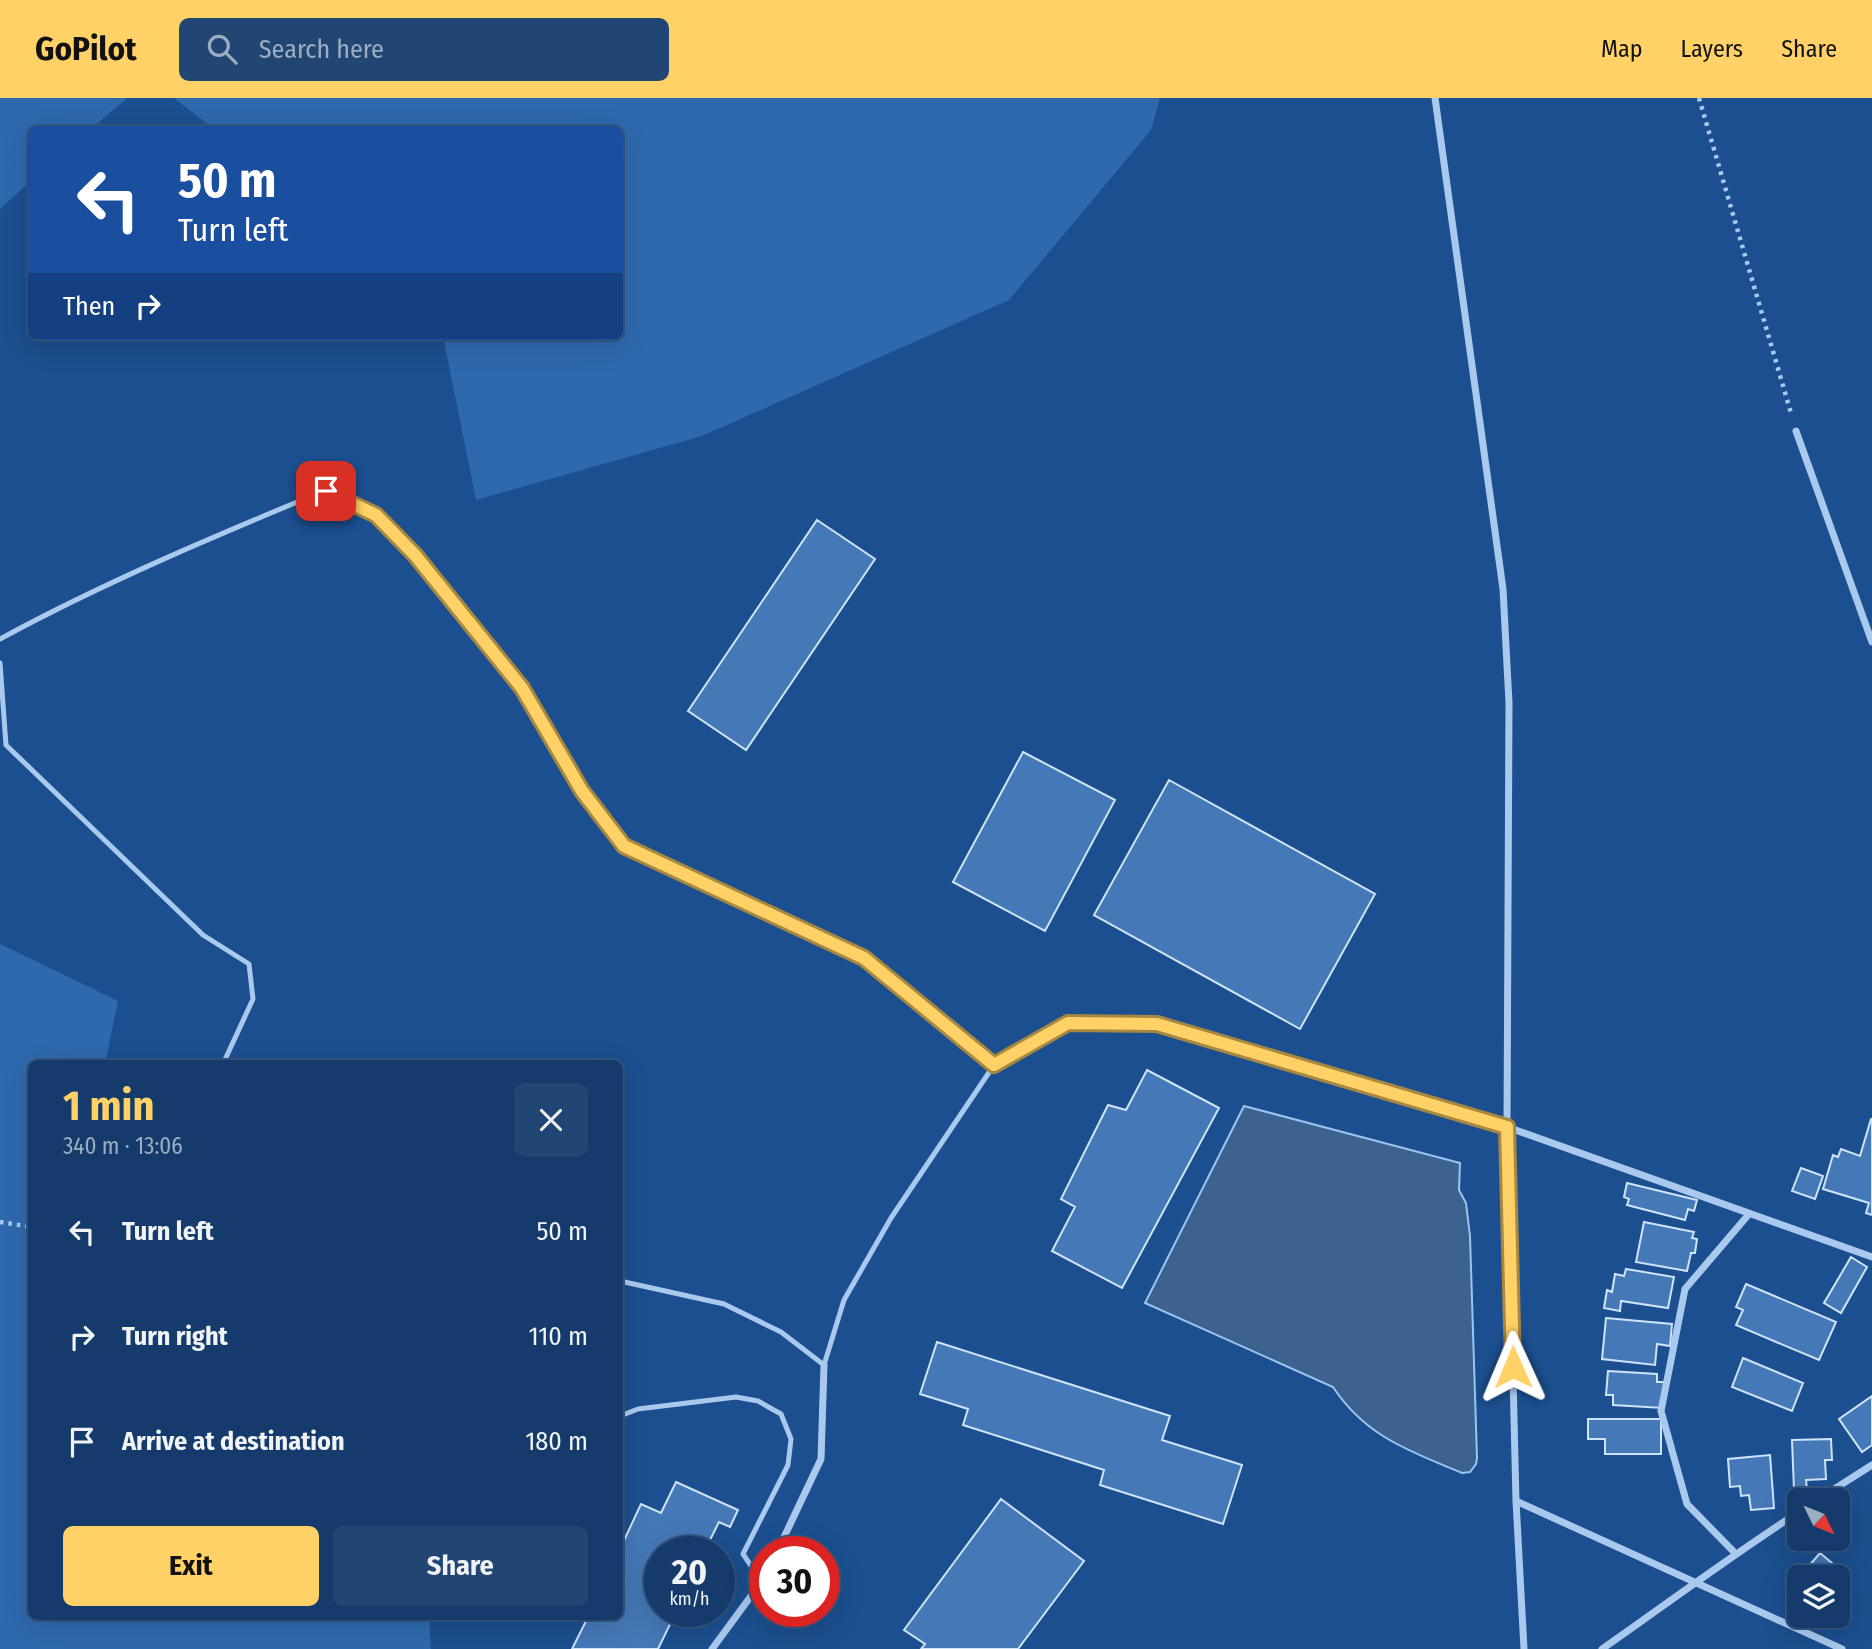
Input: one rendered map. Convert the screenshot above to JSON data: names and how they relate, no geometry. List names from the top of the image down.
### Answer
{
  "north": "bottom right",
  "page": {
    "header": "GoPilot",
    "search": "Search here",
    "nav": ["Map", "Layers", "Share"],
    "turn": ["50 m", "Turn left"],
    "then": "Then",
    "heading": ["1 min", "340 m · 13:06"],
    "list": [
      {
        "name": "Turn left",
        "value": "50 m"
      },
      {
        "name": "Turn right",
        "value": "110 m"
      },
      {
        "name": "Arrive at destination",
        "value": "180 m"
      }
    ],
    "buttons": ["Exit", "Share"],
    "speed": "20 km/h",
    "limit": "30"
  }
}
